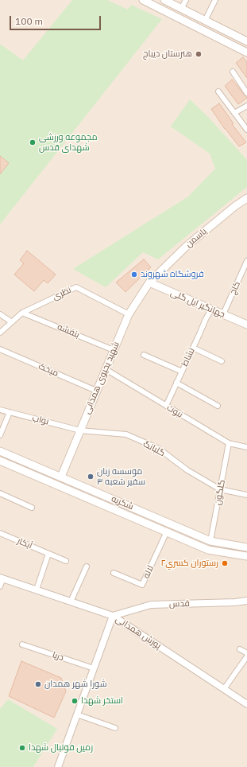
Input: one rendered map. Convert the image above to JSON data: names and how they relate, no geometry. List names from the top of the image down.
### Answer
{
  "streets": {
    "main road": [
      "یاسمن",
      "جهانگیر ایل گلی",
      "شهید یحیوی همدانی",
      "شکریه"
    ],
    "street": [
      "کاج",
      "نظری",
      "بنفشه",
      "نشاط",
      "میخک",
      "نبوت",
      "نواب",
      "گلبانگ",
      "گلگون",
      "آبکار",
      "لاله",
      "قدس",
      "پورش همدانی",
      "دریا"
    ]
  },
  "crossings": [
    ["یاسمن", "جهانگیر ایل گلی"],
    ["یاسمن", "شهید یحیوی همدانی"],
    ["کاج", "جهانگیر ایل گلی"],
    ["نظری", "بنفشه"],
    ["نظری", "شهید یحیوی همدانی"],
    ["جهانگیر ایل گلی", "نشاط"],
    ["جهانگیر ایل گلی", "شهید یحیوی همدانی"],
    ["بنفشه", "شهید یحیوی همدانی"],
    ["نشاط", "نبوت"],
    ["میخک", "شهید یحیوی همدانی"],
    ["شهید یحیوی همدانی", "نبوت"],
    ["شهید یحیوی همدانی", "نواب"],
    ["شهید یحیوی همدانی", "گلبانگ"],
    ["شهید یحیوی همدانی", "شکریه"],
    ["نبوت", "گلگون"],
    ["نواب", "گلبانگ"],
    ["گلبانگ", "گلگون"],
    ["گلگون", "شکریه"],
    ["شکریه", "لاله"],
    ["قدس", "پورش همدانی"]
  ],
  "places": [
    "هنرستان دیباج",
    "مجموعه ورزشی شهدای قدس",
    "فروشگاه شهروند",
    "موسسه زبان سفیر شعبه ۳",
    "رستوران کسري٢",
    "شورا شهر همدان",
    "استخر شهدا",
    "زمین فوتبال شهدا"
  ],
  "scale_bar": "100 m"
}
